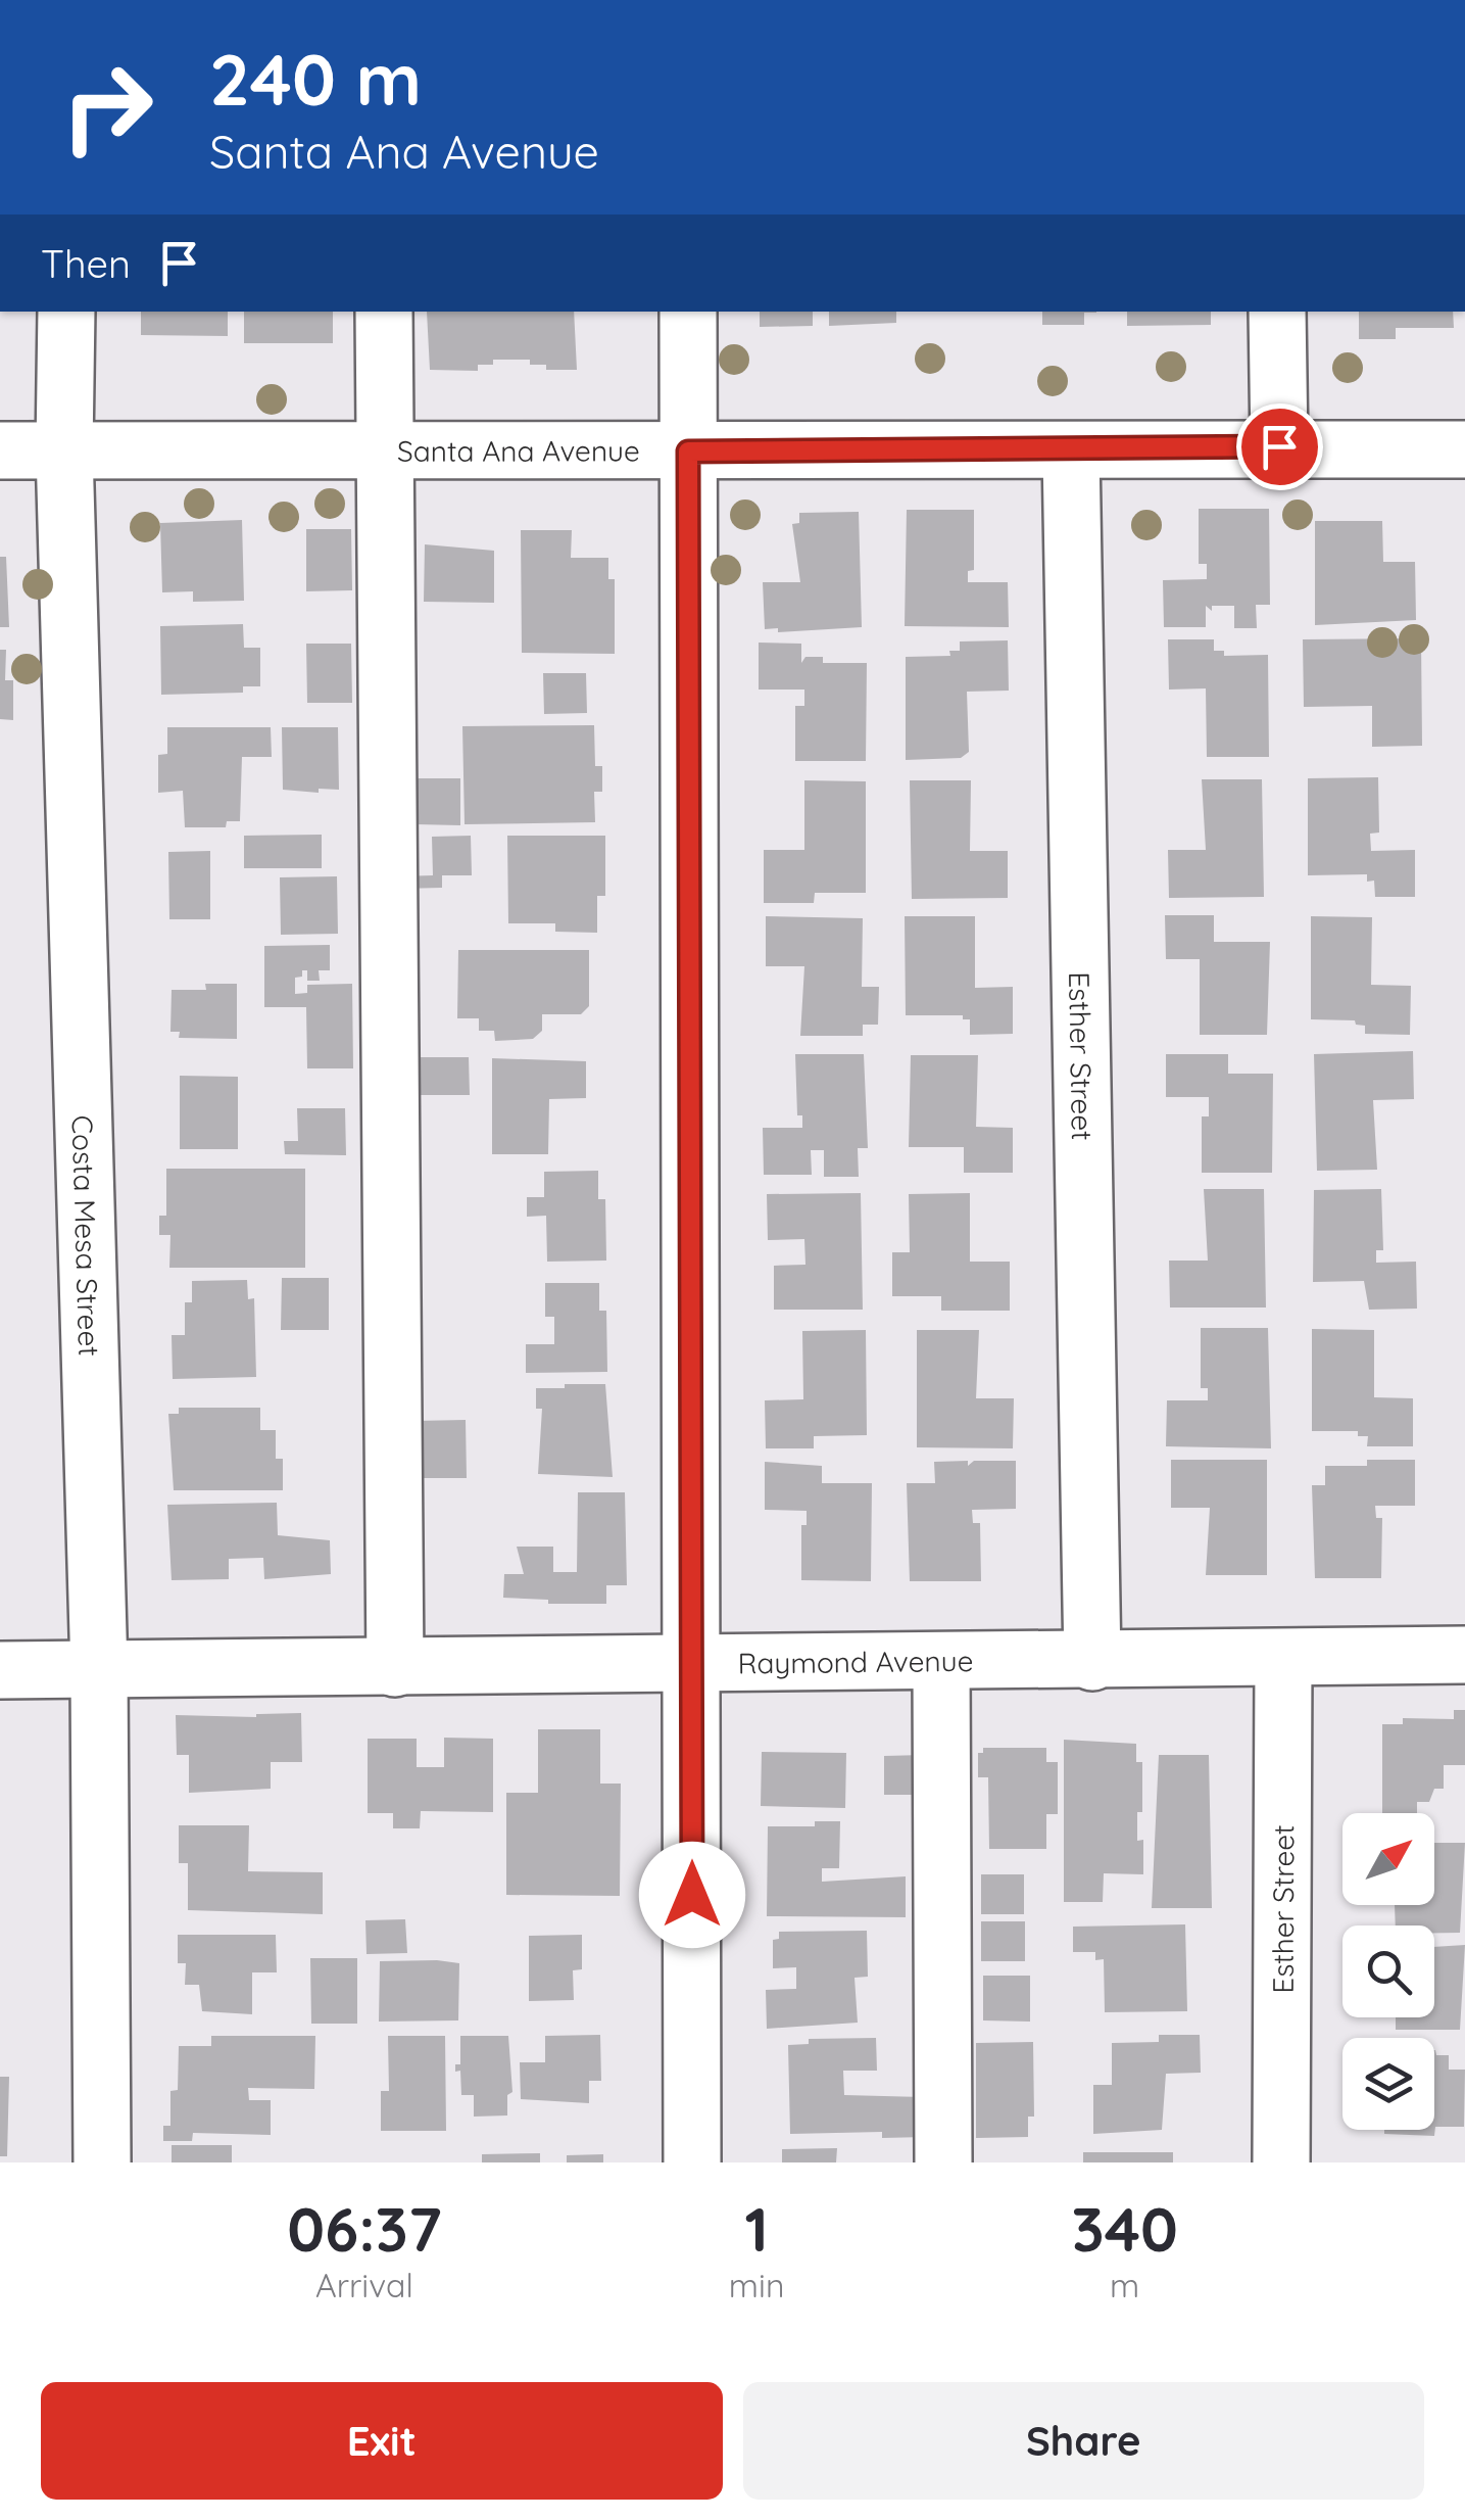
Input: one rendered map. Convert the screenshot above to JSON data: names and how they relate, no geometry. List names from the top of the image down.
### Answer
{
  "streets": {
    "street": [
      "Santa Ana Avenue",
      "Esther Street",
      "Costa Mesa Street",
      "Raymond Avenue"
    ]
  },
  "crossings": [
    ["Santa Ana Avenue", "Esther Street"],
    ["Santa Ana Avenue", "Costa Mesa Street"],
    ["Esther Street", "Raymond Avenue"],
    ["Costa Mesa Street", "Raymond Avenue"]
  ],
  "north": "top right",
  "page": {
    "turn": ["240 m", "Santa Ana Avenue"],
    "then": "Then",
    "eta": [
      "06:37",
      "Arrival",
      "1",
      "min",
      "340",
      "m"
    ],
    "buttons": ["Exit", "Share"]
  }
}
